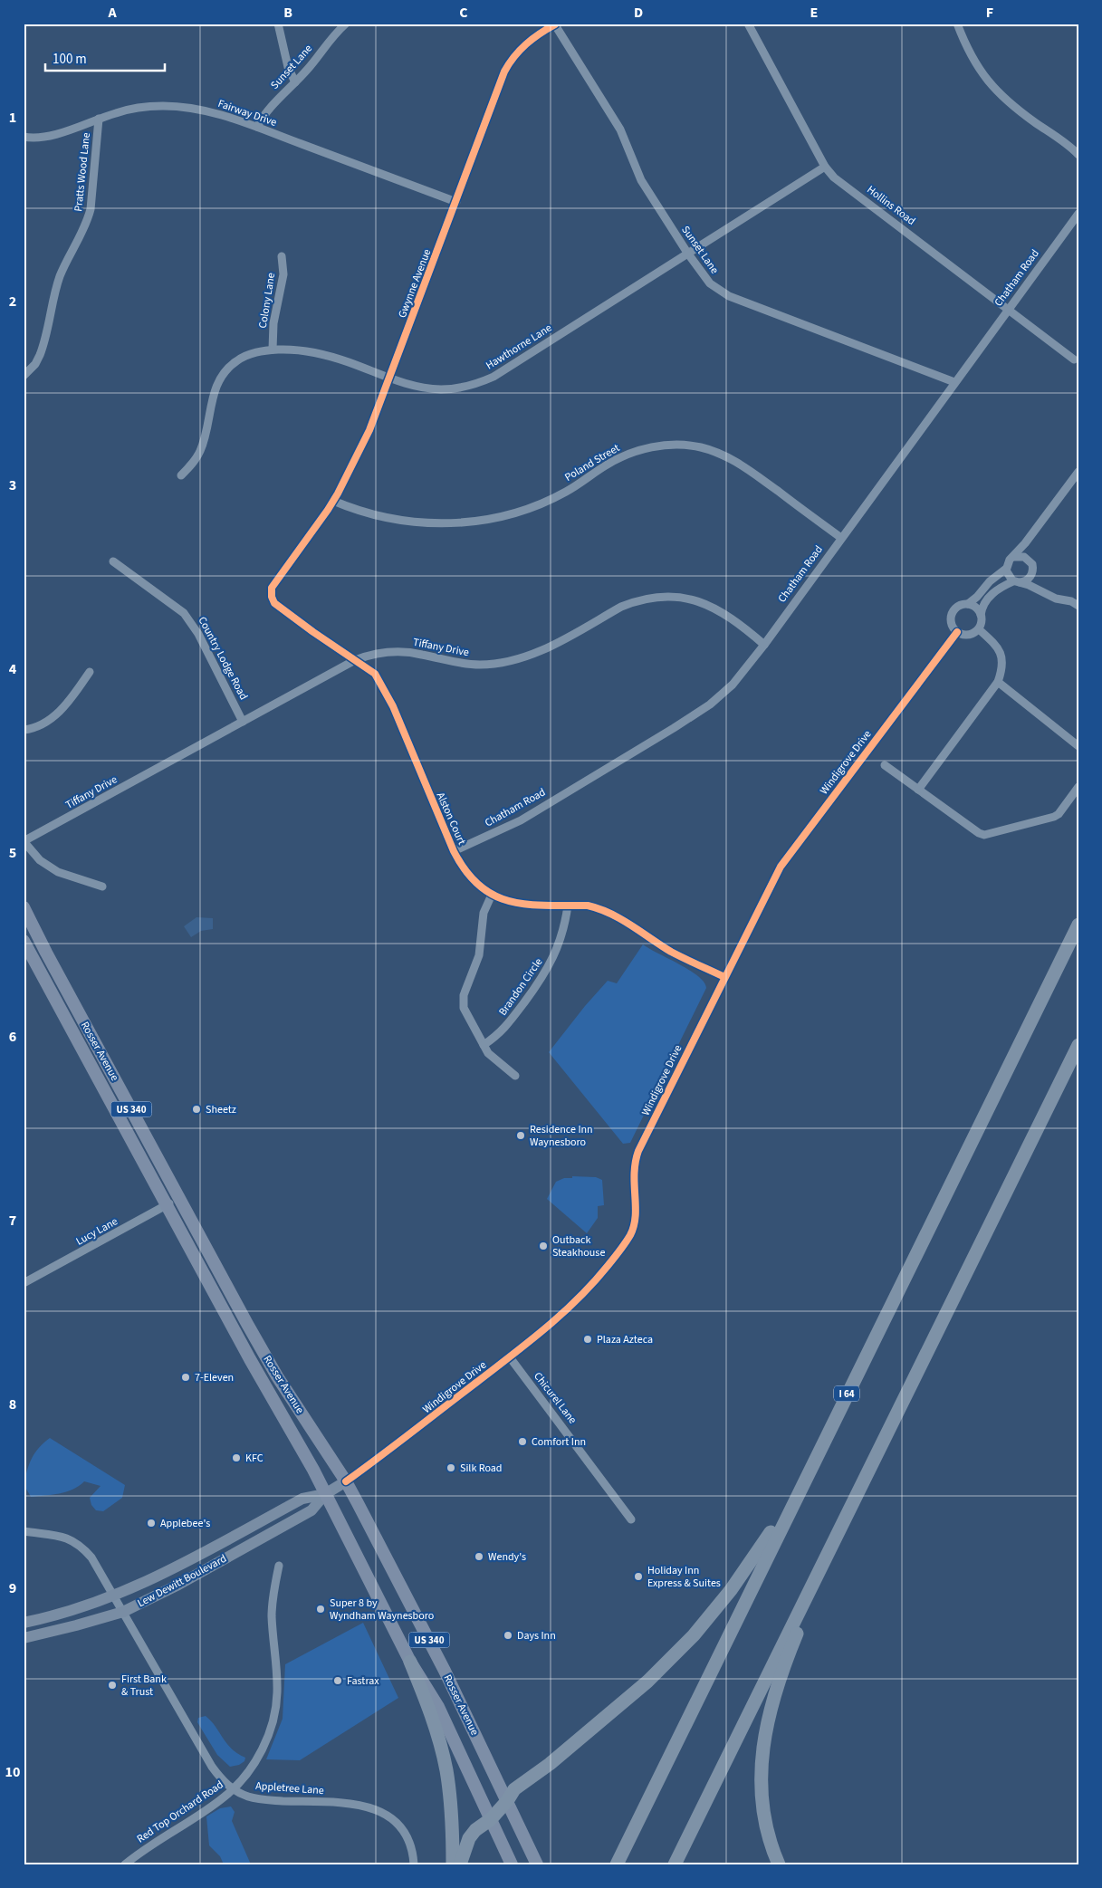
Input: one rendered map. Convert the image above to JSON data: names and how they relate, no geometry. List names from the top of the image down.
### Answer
{
  "streets": {
    "highway": ["I 64"],
    "main road": ["Rosser Avenue", "US 340", "Lew Dewitt Boulevard"],
    "street": [
      "Sunset Lane",
      "Fairway Drive",
      "Pratts Wood Lane",
      "Hollins Road",
      "Chatham Road",
      "Gwynne Avenue",
      "Colony Lane",
      "Hawthorne Lane",
      "Poland Street",
      "Tiffany Drive",
      "Country Lodge Road",
      "Windigrove Drive",
      "Alston Court",
      "Brandon Circle",
      "Lucy Lane",
      "Chicurel Lane",
      "Appletree Lane",
      "Red Top Orchard Road"
    ]
  },
  "crossings": [
    ["Sunset Lane", "Fairway Drive"],
    ["Sunset Lane", "Chatham Road"],
    ["Sunset Lane", "Gwynne Avenue"],
    ["Sunset Lane", "Hawthorne Lane"],
    ["Fairway Drive", "Pratts Wood Lane"],
    ["Fairway Drive", "Gwynne Avenue"],
    ["Hollins Road", "Chatham Road"],
    ["Hollins Road", "Hawthorne Lane"],
    ["Chatham Road", "Poland Street"],
    ["Chatham Road", "Tiffany Drive"],
    ["Chatham Road", "Alston Court"],
    ["Gwynne Avenue", "Hawthorne Lane"],
    ["Gwynne Avenue", "Poland Street"],
    ["Gwynne Avenue", "Alston Court"],
    ["Colony Lane", "Hawthorne Lane"],
    ["Tiffany Drive", "Country Lodge Road"],
    ["Tiffany Drive", "Alston Court"],
    ["Windigrove Drive", "Alston Court"],
    ["Windigrove Drive", "Rosser Avenue"],
    ["Windigrove Drive", "Chicurel Lane"],
    ["Windigrove Drive", "Lew Dewitt Boulevard"],
    ["Alston Court", "Brandon Circle"],
    ["Rosser Avenue", "Lucy Lane"],
    ["Rosser Avenue", "Lew Dewitt Boulevard"],
    ["Lew Dewitt Boulevard", "Appletree Lane"],
    ["Appletree Lane", "Red Top Orchard Road"]
  ],
  "places": [
    "Sheetz",
    "Residence Inn Waynesboro",
    "Outback Steakhouse",
    "Plaza Azteca",
    "7-Eleven",
    "Comfort Inn",
    "KFC",
    "Silk Road",
    "Applebee's",
    "Wendy's",
    "Holiday Inn Express & Suites",
    "Super 8 by Wyndham Waynesboro",
    "Days Inn",
    "Fastrax",
    "First Bank & Trust"
  ],
  "scale_bar": "100 m",
  "grid": {
    "columns": [
      "A",
      "B",
      "C",
      "D",
      "E",
      "F"
    ],
    "rows": [
      "1",
      "2",
      "3",
      "4",
      "5",
      "6",
      "7",
      "8",
      "9",
      "10"
    ]
  }
}
